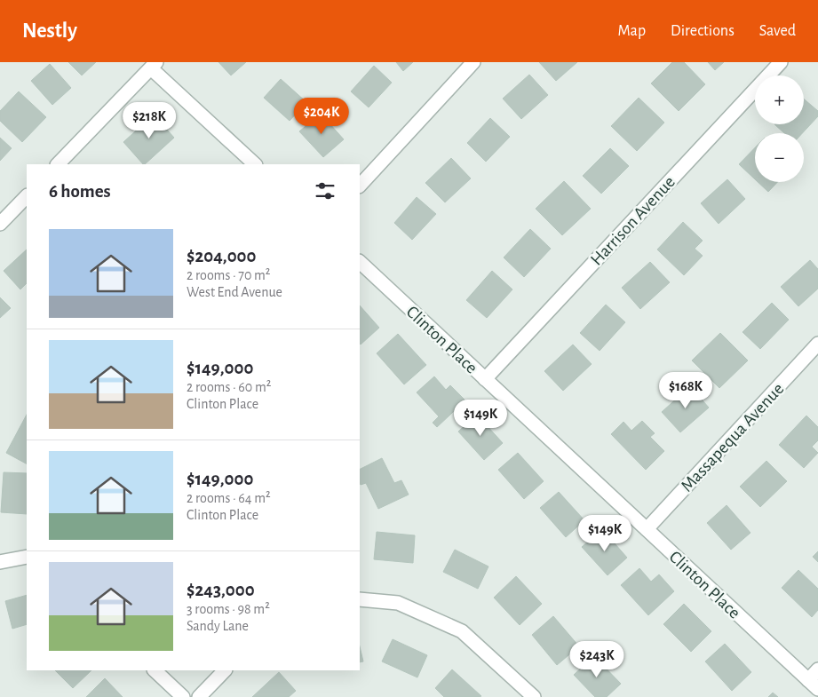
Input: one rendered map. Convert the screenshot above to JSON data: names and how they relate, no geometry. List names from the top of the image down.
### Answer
{
  "streets": {
    "street": ["Harrison Avenue", "Clinton Place", "Massapequa Avenue"]
  },
  "crossings": [
    ["Harrison Avenue", "Clinton Place"],
    ["Clinton Place", "Massapequa Avenue"]
  ],
  "page": {
    "header": "Nestly",
    "nav": ["Map", "Directions", "Saved"],
    "map_buttons": ["+", "−"],
    "price": [
      "$204K",
      "$218K",
      "$168K",
      "$149K",
      "$149K",
      "$243K"
    ],
    "heading": "6 homes",
    "list": [
      {
        "name": "$204,000",
        "note": "2 rooms · 70 m² · West End Avenue"
      },
      {
        "name": "$149,000",
        "note": "2 rooms · 60 m² · Clinton Place"
      },
      {
        "name": "$149,000",
        "note": "2 rooms · 64 m² · Clinton Place"
      },
      {
        "name": "$243,000",
        "note": "3 rooms · 98 m² · Sandy Lane"
      }
    ]
  }
}
